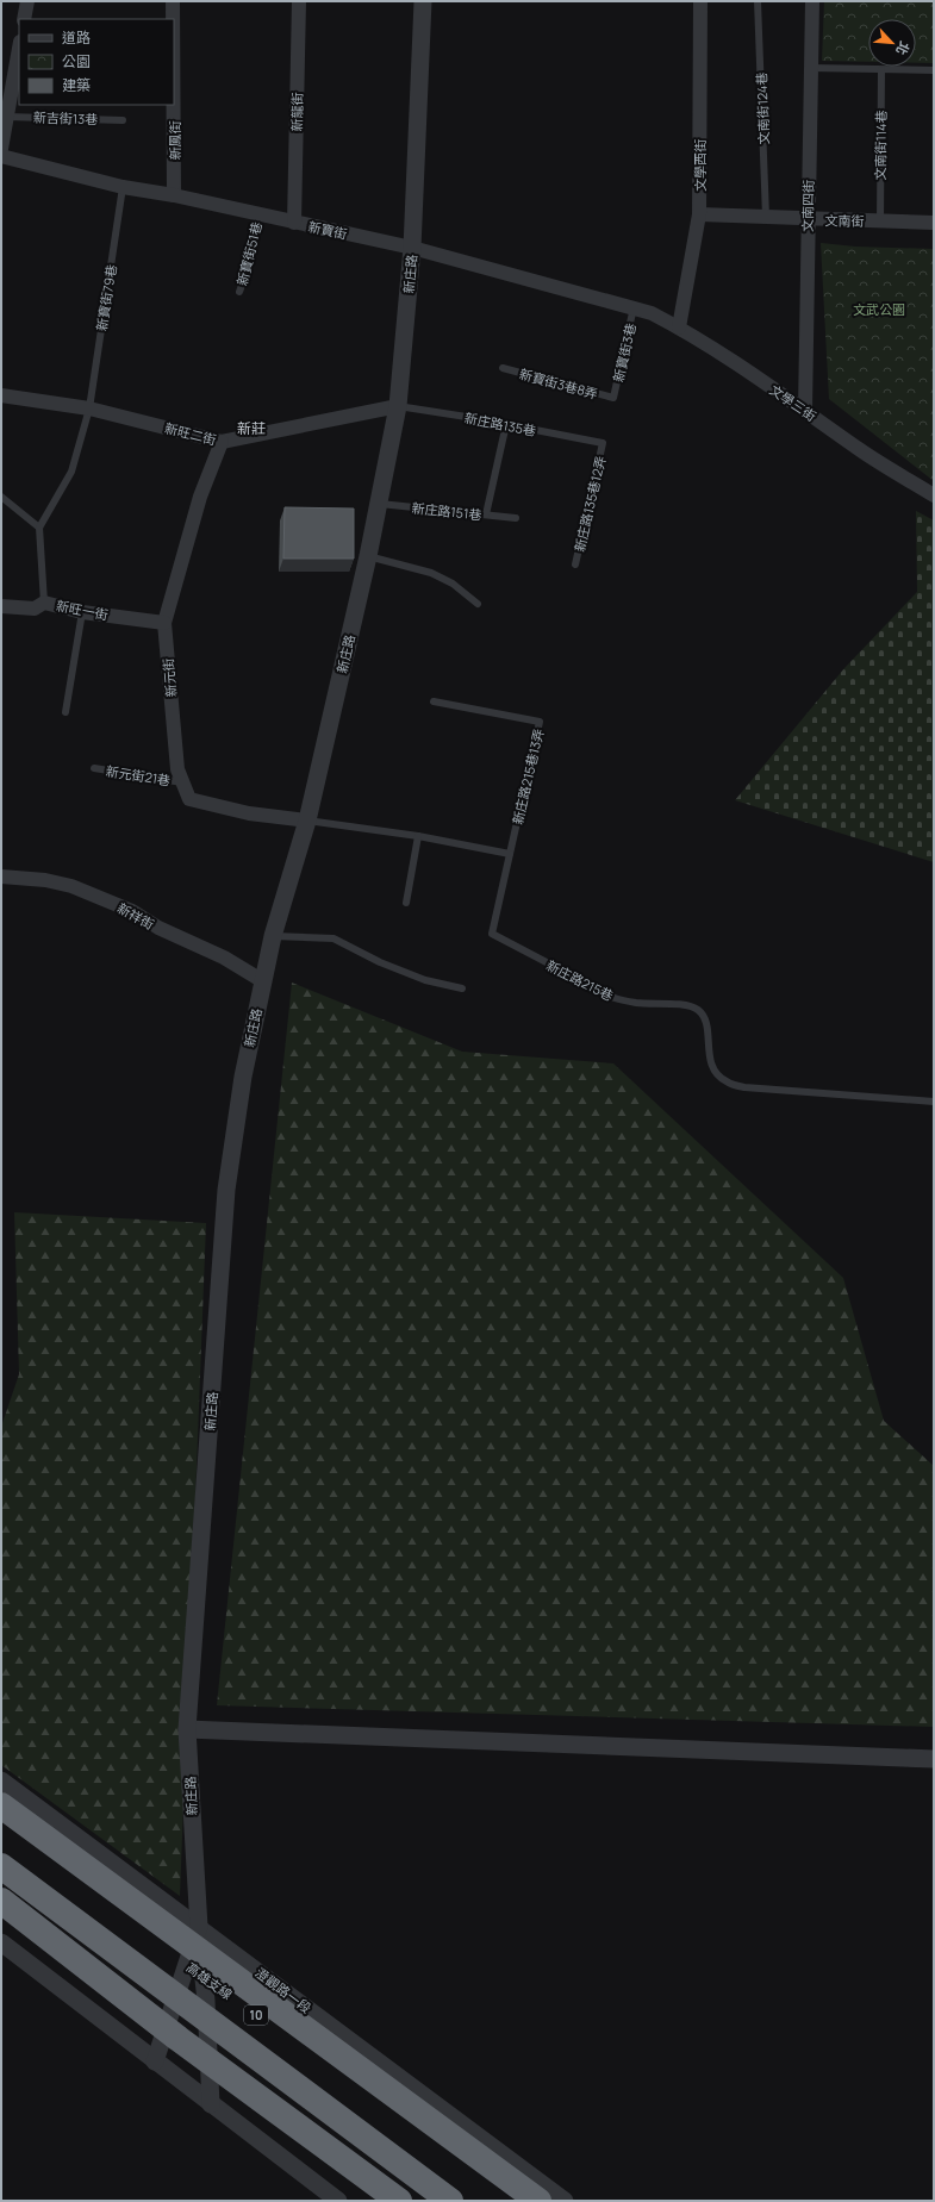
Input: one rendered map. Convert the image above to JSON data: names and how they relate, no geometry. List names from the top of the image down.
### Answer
{
  "streets": {
    "highway": ["高雄支線", "10"],
    "street": [
      "新龍街",
      "新鳳街",
      "文學西街",
      "文南四街",
      "文南街",
      "新寶街",
      "新庄路",
      "文學三街",
      "新旺二街",
      "新旺一街",
      "新元街",
      "新祥街",
      "澄觀路一段"
    ],
    "lane": [
      "文南街124巷",
      "新吉街13巷",
      "文南街114巷",
      "新寶街51巷",
      "新寶街79巷",
      "新寶街3巷",
      "新寶街3巷8弄",
      "新庄路135巷",
      "新庄路135巷12弄",
      "新庄路151巷",
      "新元街21巷",
      "新庄路215巷13弄",
      "新庄路215巷"
    ]
  },
  "crossings": [
    ["文南街124巷", "文南街"],
    ["新龍街", "新寶街"],
    ["新鳳街", "新寶街"],
    ["文南街114巷", "文南街"],
    ["文學西街", "文南街"],
    ["文學西街", "文學三街"],
    ["文南四街", "文南街"],
    ["文南四街", "文學三街"],
    ["新寶街", "新寶街51巷"],
    ["新寶街", "新庄路"],
    ["新寶街", "新寶街79巷"],
    ["新寶街", "新寶街3巷"],
    ["新寶街", "文學三街"],
    ["新庄路", "新庄路135巷"],
    ["新庄路", "新旺二街"],
    ["新庄路", "新庄路151巷"],
    ["新庄路", "新元街"],
    ["新庄路", "新祥街"],
    ["新庄路", "澄觀路一段"],
    ["新寶街79巷", "新旺二街"],
    ["新寶街3巷", "新寶街3巷8弄"],
    ["新庄路135巷", "新旺二街"],
    ["新庄路135巷", "新庄路135巷12弄"],
    ["新旺二街", "新元街"],
    ["新旺一街", "新元街"],
    ["新元街", "新元街21巷"],
    ["新庄路215巷13弄", "新庄路215巷"]
  ],
  "districts": ["新莊"],
  "parks": ["文武公園"],
  "legend": ["道路", "公園", "建築"],
  "north": "bottom right"
}
